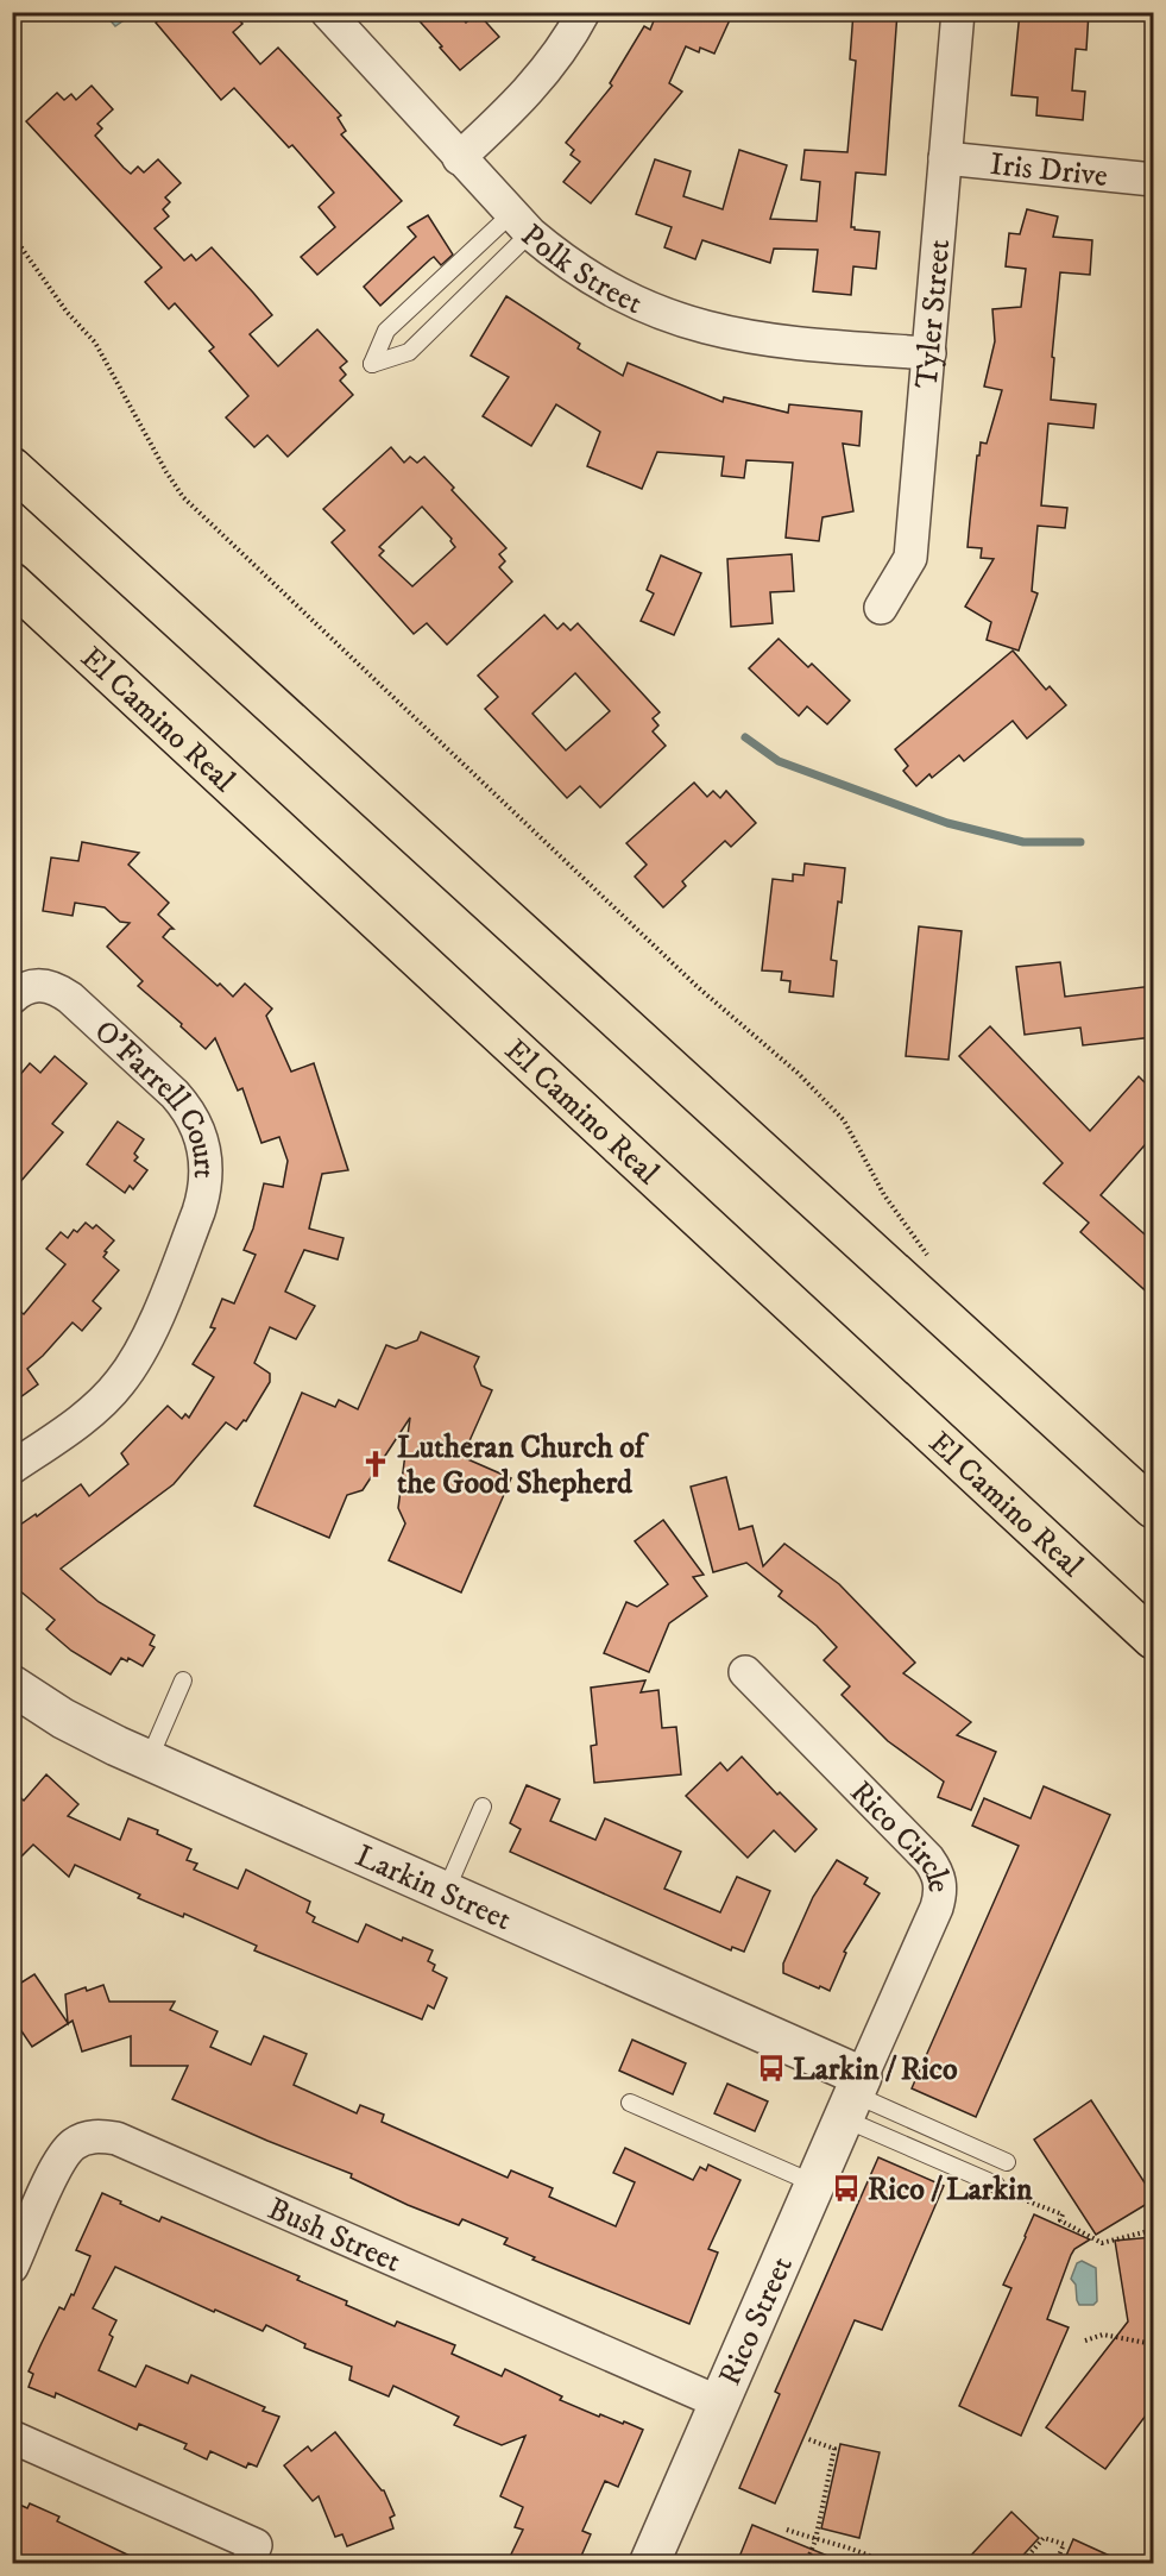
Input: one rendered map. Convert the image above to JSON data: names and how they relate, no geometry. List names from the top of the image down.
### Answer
{
  "streets": {
    "highway": ["El Camino Real"],
    "street": [
      "Iris Drive",
      "Polk Street",
      "Tyler Street",
      "O'Farrell Court",
      "Rico Circle",
      "Larkin Street",
      "Bush Street",
      "Rico Street"
    ]
  },
  "crossings": [
    ["Iris Drive", "Tyler Street"],
    ["Polk Street", "Tyler Street"],
    ["Rico Circle", "Larkin Street"],
    ["Rico Circle", "Rico Street"],
    ["Larkin Street", "Rico Street"],
    ["Bush Street", "Rico Street"]
  ],
  "places": {
    "church": ["Lutheran Church of the Good Shepherd"],
    "bus stop": ["Larkin / Rico", "Rico / Larkin"]
  }
}
